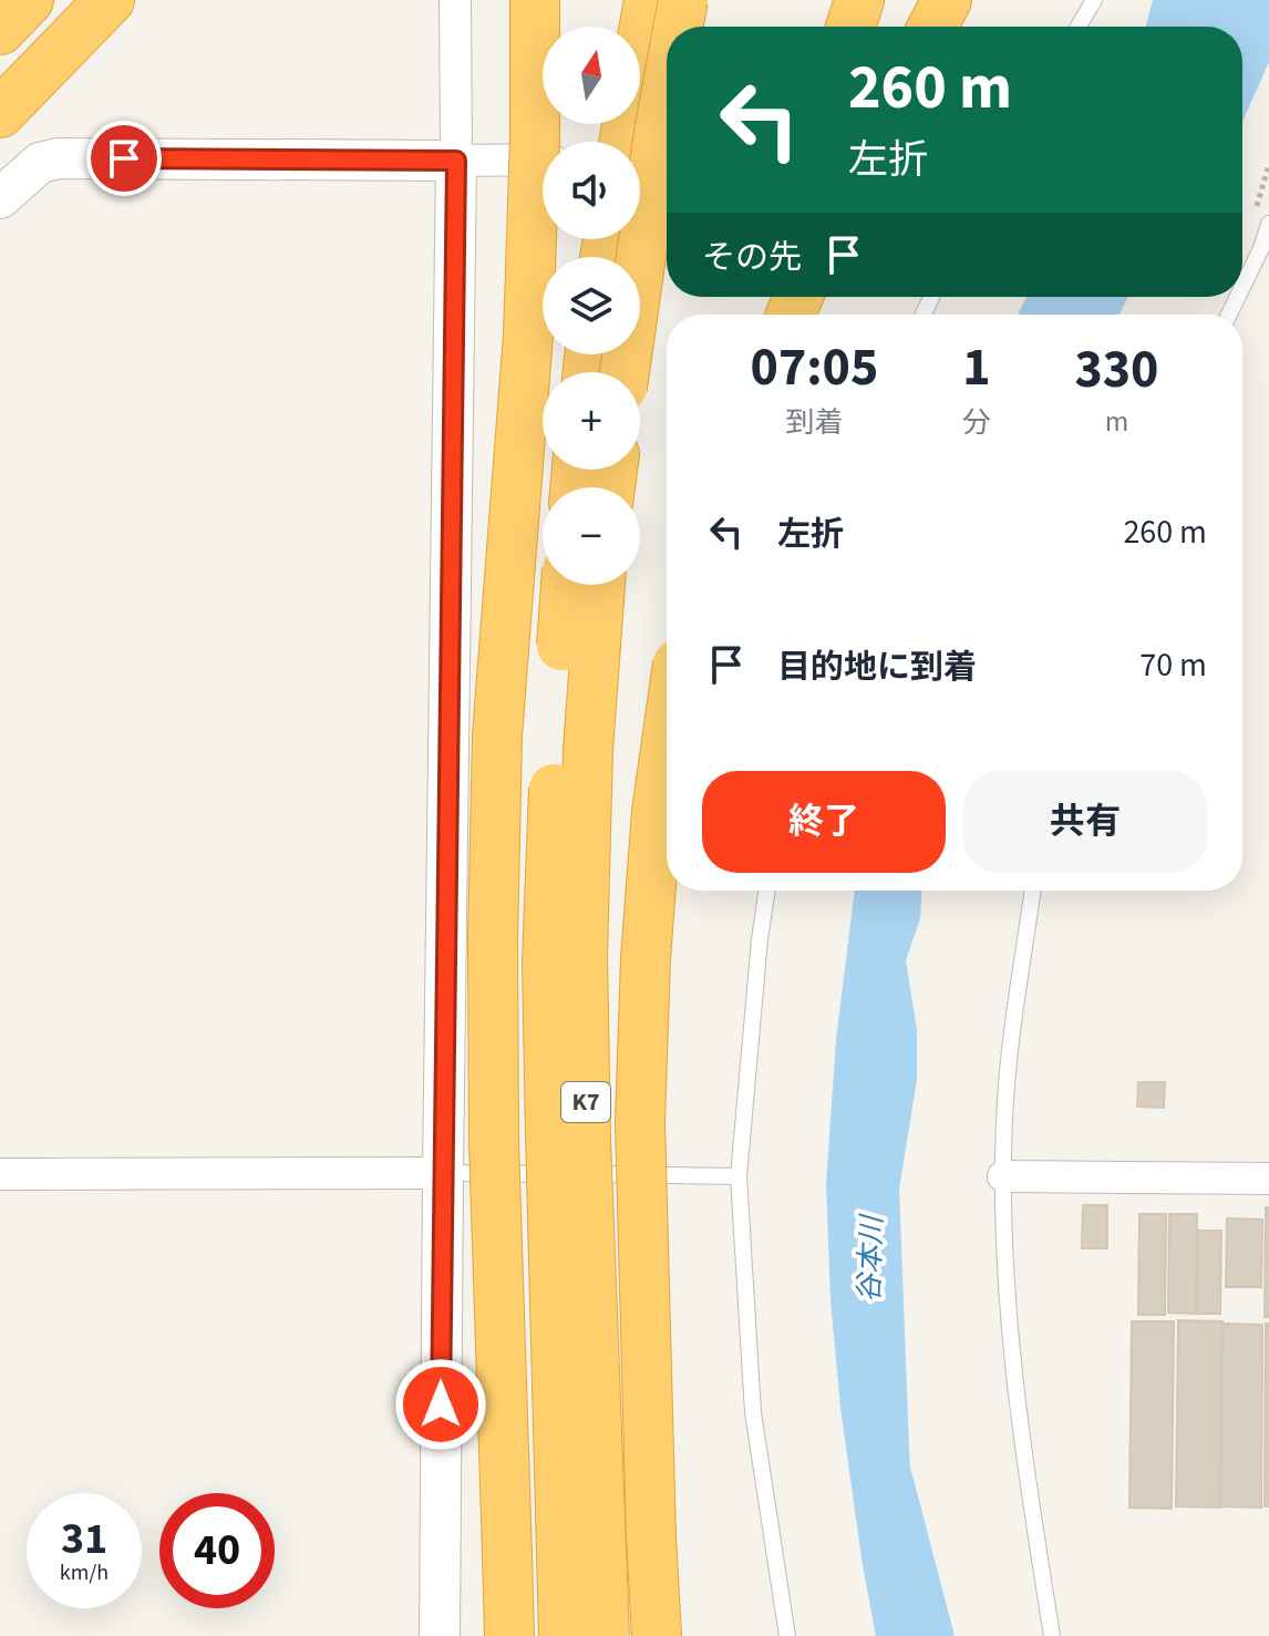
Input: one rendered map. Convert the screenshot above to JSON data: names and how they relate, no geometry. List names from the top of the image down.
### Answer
{
  "streets": {
    "highway": ["K7"]
  },
  "water": ["谷本川"],
  "north": "top",
  "page": {
    "map_buttons": ["+", "−"],
    "turn": ["260 m", "左折"],
    "then": "その先",
    "eta": [
      "07:05",
      "到着",
      "1",
      "分",
      "330",
      "m"
    ],
    "list": [
      {
        "name": "左折",
        "value": "260 m"
      },
      {
        "name": "目的地に到着",
        "value": "70 m"
      }
    ],
    "buttons": ["終了", "共有"],
    "speed": "31 km/h",
    "limit": "40"
  }
}
